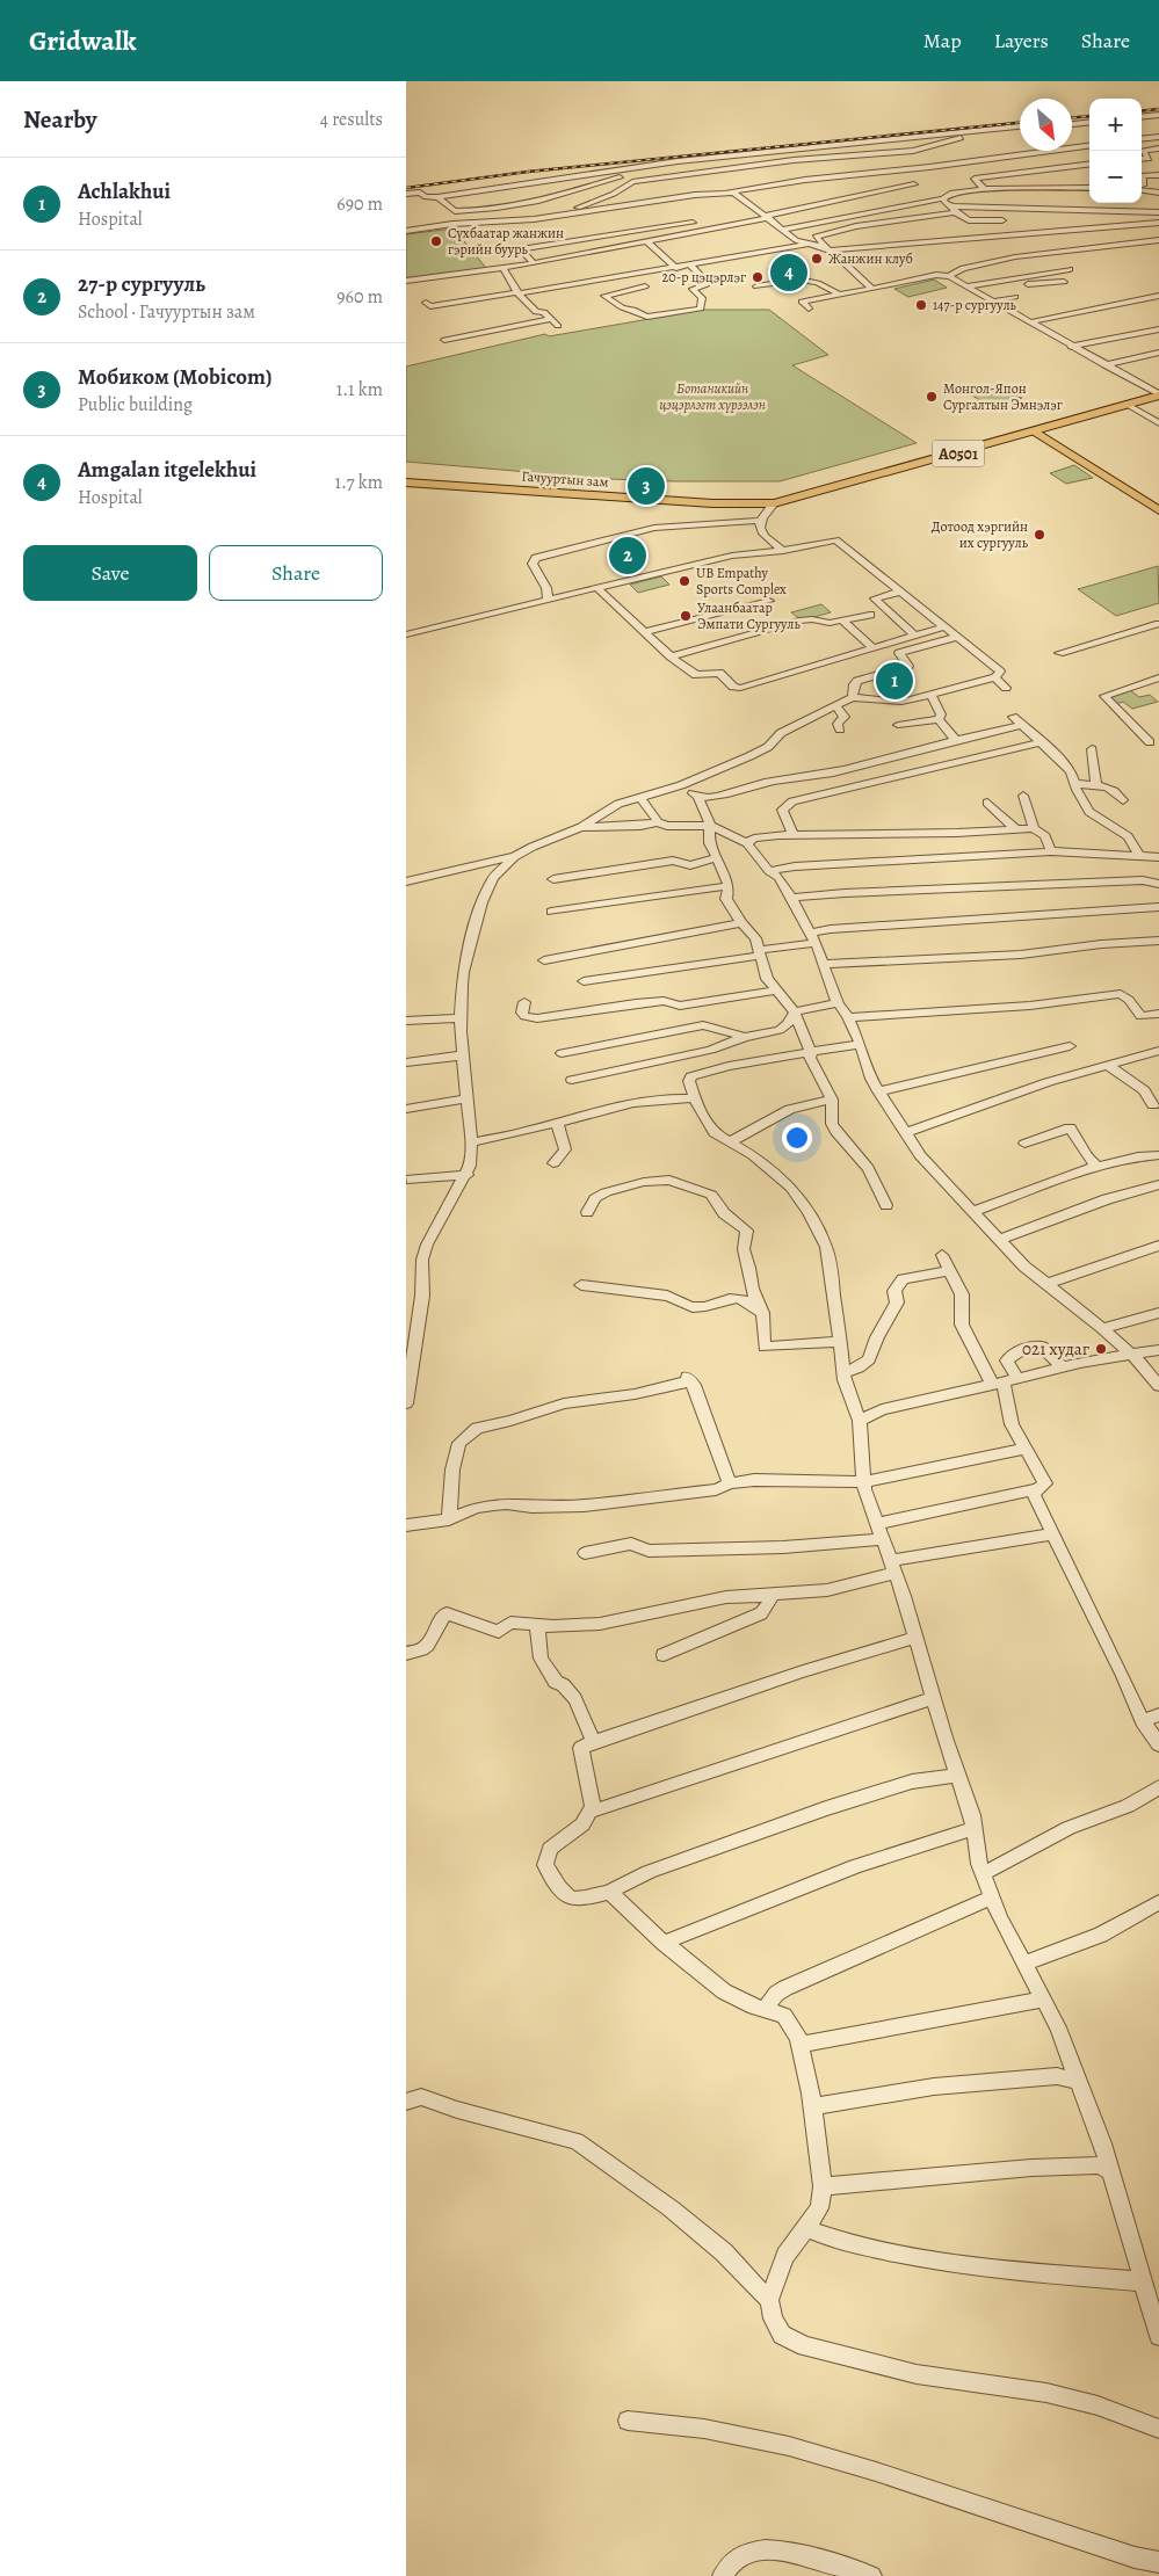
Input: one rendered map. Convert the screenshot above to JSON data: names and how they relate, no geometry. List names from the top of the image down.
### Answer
{
  "streets": {
    "highway": ["A0501", "Гачууртын зам"]
  },
  "crossings": [
    ["A0501", "Гачууртын зам"]
  ],
  "parks": ["Ботаникийн цэцэрлэгт хүрээлэн"],
  "places": [
    "Сүхбаатар жанжин гэрийн буурь",
    "Жанжин клуб",
    "20-р цэцэрлэг",
    "147-р сургууль",
    "Монгол-Япон Сургалтын Эмнэлэг",
    "Дотоод хэргийн их сургууль",
    "UB Empathy Sports Complex",
    "Улаанбаатар Эмпати Сургууль",
    "021 худаг"
  ],
  "north": "bottom right",
  "page": {
    "header": "Gridwalk",
    "nav": ["Map", "Layers", "Share"],
    "heading": ["Nearby", "4 results"],
    "map_buttons": ["+", "−"],
    "list": [
      {
        "mark": "1",
        "name": "Achlakhui",
        "note": "Hospital",
        "value": "690 m"
      },
      {
        "mark": "2",
        "name": "27-р сургууль",
        "note": "School · Гачууртын зам",
        "value": "960 m"
      },
      {
        "mark": "3",
        "name": "Мобиком (Mobicom)",
        "note": "Public building",
        "value": "1.1 km"
      },
      {
        "mark": "4",
        "name": "Amgalan itgelekhui",
        "note": "Hospital",
        "value": "1.7 km"
      }
    ],
    "pins": [
      "4",
      "3",
      "2",
      "1"
    ],
    "buttons": ["Save", "Share"]
  }
}
